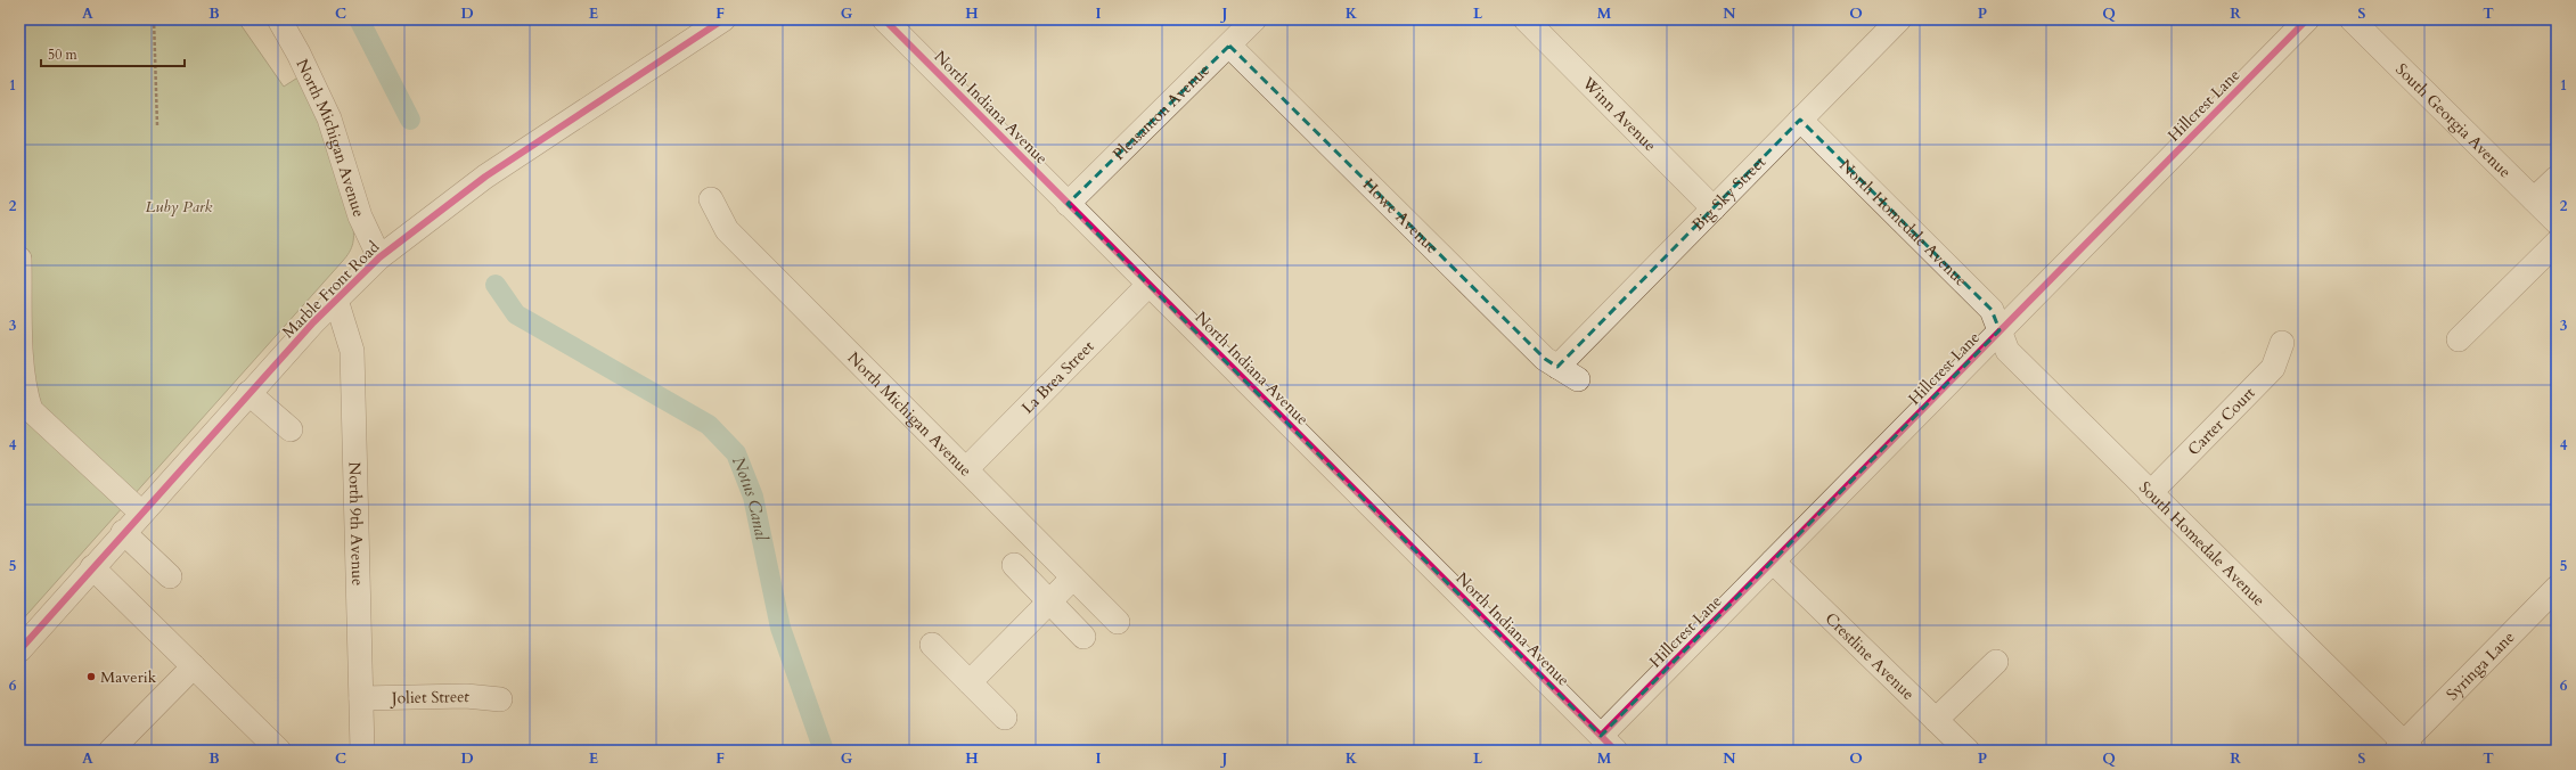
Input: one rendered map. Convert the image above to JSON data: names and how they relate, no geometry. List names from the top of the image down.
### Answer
{
  "streets": {
    "street": [
      "Hillcrest Lane",
      "North Indiana Avenue",
      "Pleasanton Avenue",
      "Winn Avenue",
      "South Georgia Avenue",
      "North Michigan Avenue",
      "Big Sky Street",
      "Howe Avenue",
      "North Homedale Avenue",
      "Marble Front Road",
      "La Brea Street",
      "Carter Court",
      "North 9th Avenue",
      "South Homedale Avenue",
      "Crestline Avenue",
      "Syringa Lane",
      "Joliet Street"
    ]
  },
  "crossings": [
    ["Hillcrest Lane", "North Indiana Avenue"],
    ["Hillcrest Lane", "North Homedale Avenue"],
    ["Hillcrest Lane", "South Homedale Avenue"],
    ["Hillcrest Lane", "Crestline Avenue"],
    ["North Indiana Avenue", "Pleasanton Avenue"],
    ["North Indiana Avenue", "La Brea Street"],
    ["Pleasanton Avenue", "Howe Avenue"],
    ["Winn Avenue", "Big Sky Street"],
    ["North Michigan Avenue", "Marble Front Road"],
    ["North Michigan Avenue", "La Brea Street"],
    ["Big Sky Street", "Howe Avenue"],
    ["Big Sky Street", "North Homedale Avenue"],
    ["North Homedale Avenue", "South Homedale Avenue"],
    ["Marble Front Road", "North 9th Avenue"],
    ["Carter Court", "South Homedale Avenue"],
    ["North 9th Avenue", "Joliet Street"],
    ["South Homedale Avenue", "Syringa Lane"]
  ],
  "water": ["Notus Canal"],
  "parks": ["Luby Park"],
  "places": ["Maverik"],
  "scale_bar": "50 m",
  "grid": {
    "columns": [
      "A",
      "B",
      "C",
      "D",
      "E",
      "F",
      "G",
      "H",
      "I",
      "J",
      "K",
      "L",
      "M",
      "N",
      "O",
      "P",
      "Q",
      "R",
      "S",
      "T"
    ],
    "rows": [
      "1",
      "2",
      "3",
      "4",
      "5",
      "6"
    ]
  }
}
